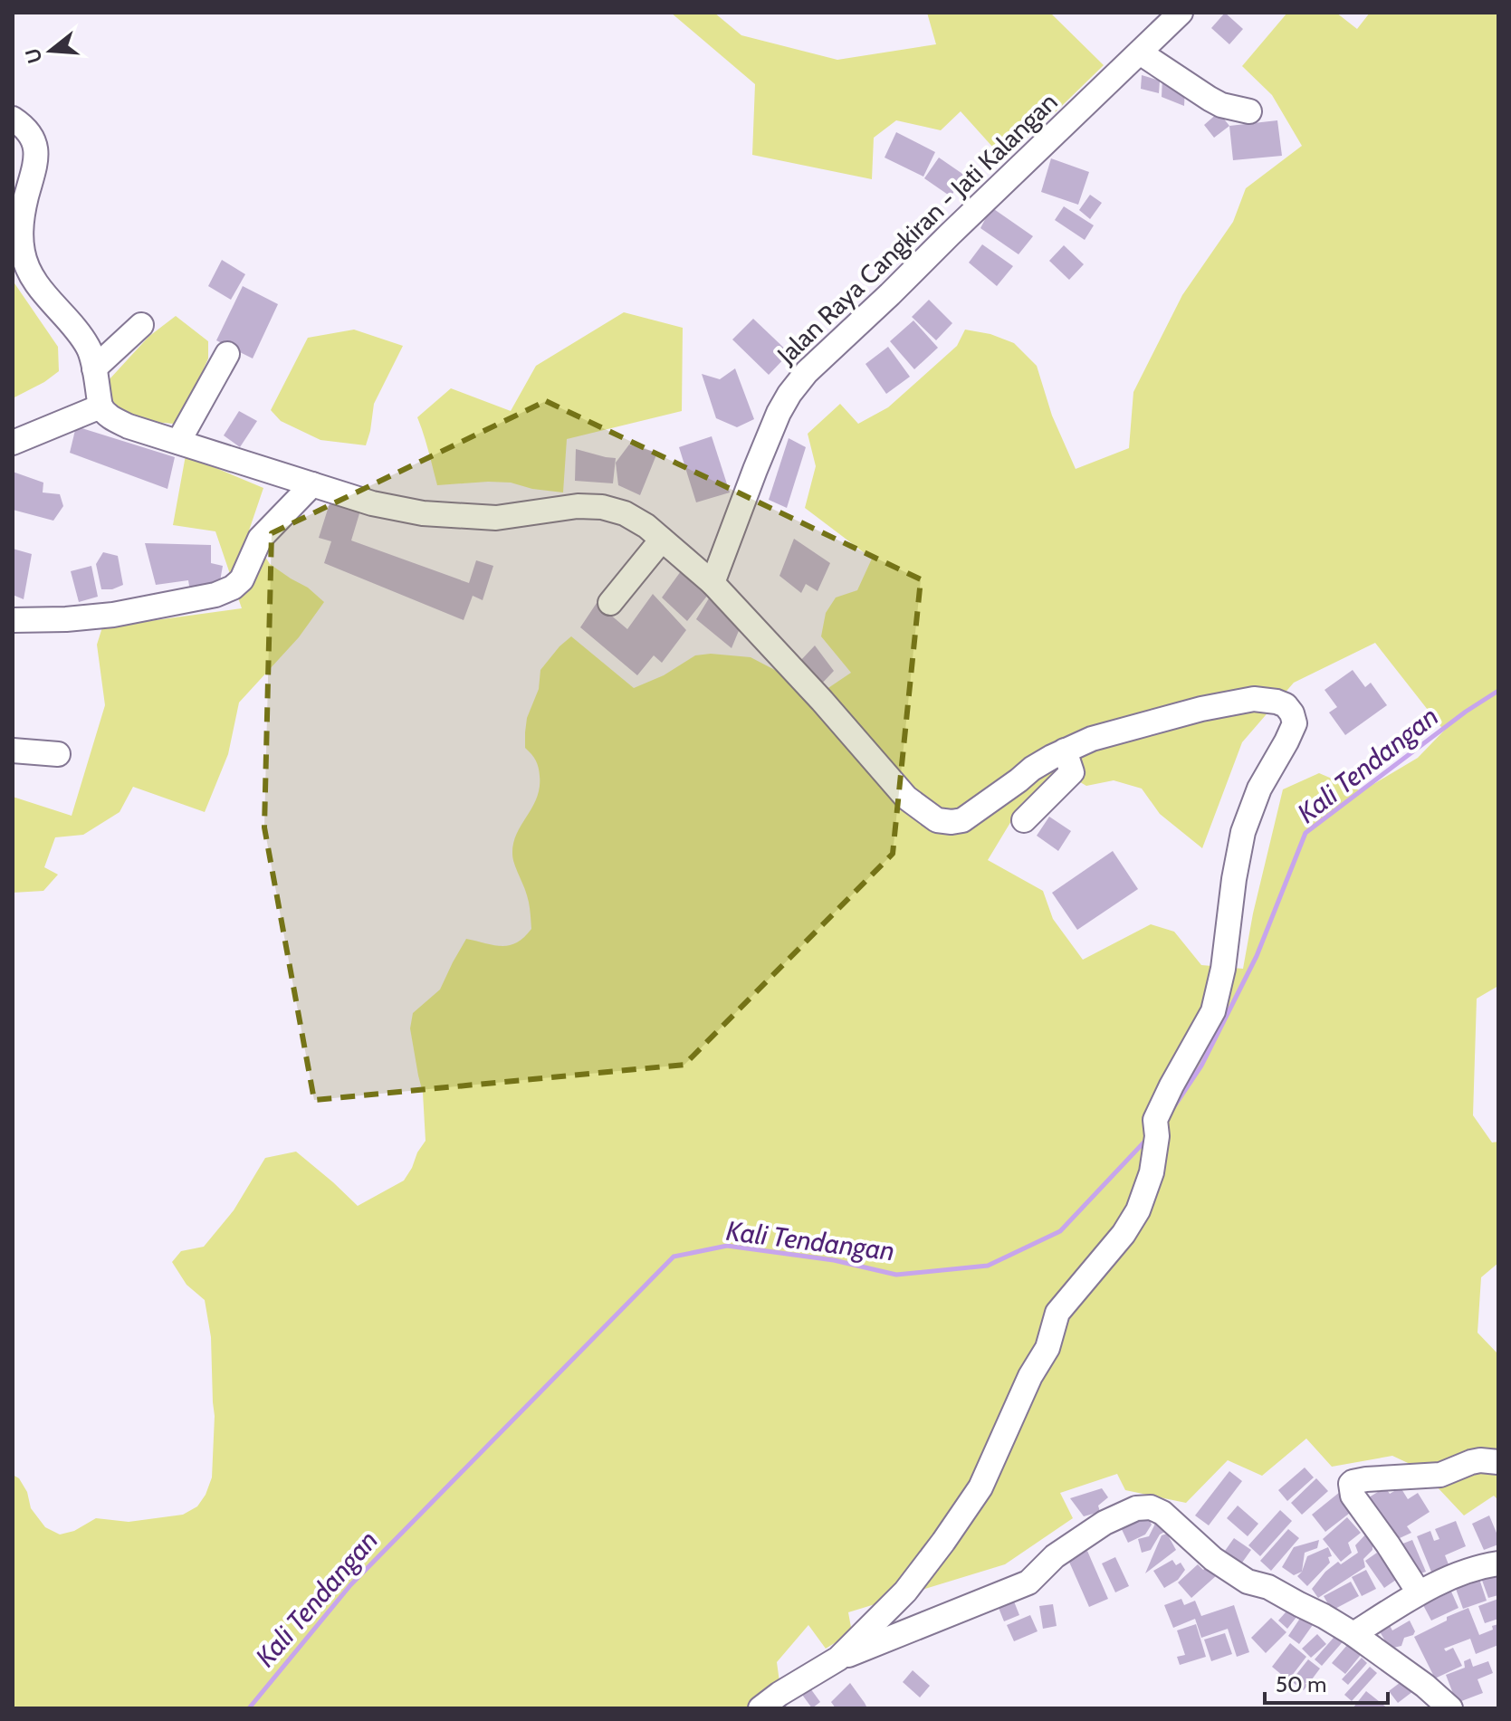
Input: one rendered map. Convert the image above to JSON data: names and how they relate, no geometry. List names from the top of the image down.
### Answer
{
  "streets": {
    "street": ["Jalan Raya Cangkiran - Jati Kalangan"]
  },
  "water": ["Kali Tendangan"],
  "scale_bar": "50 m",
  "north": "left"
}
